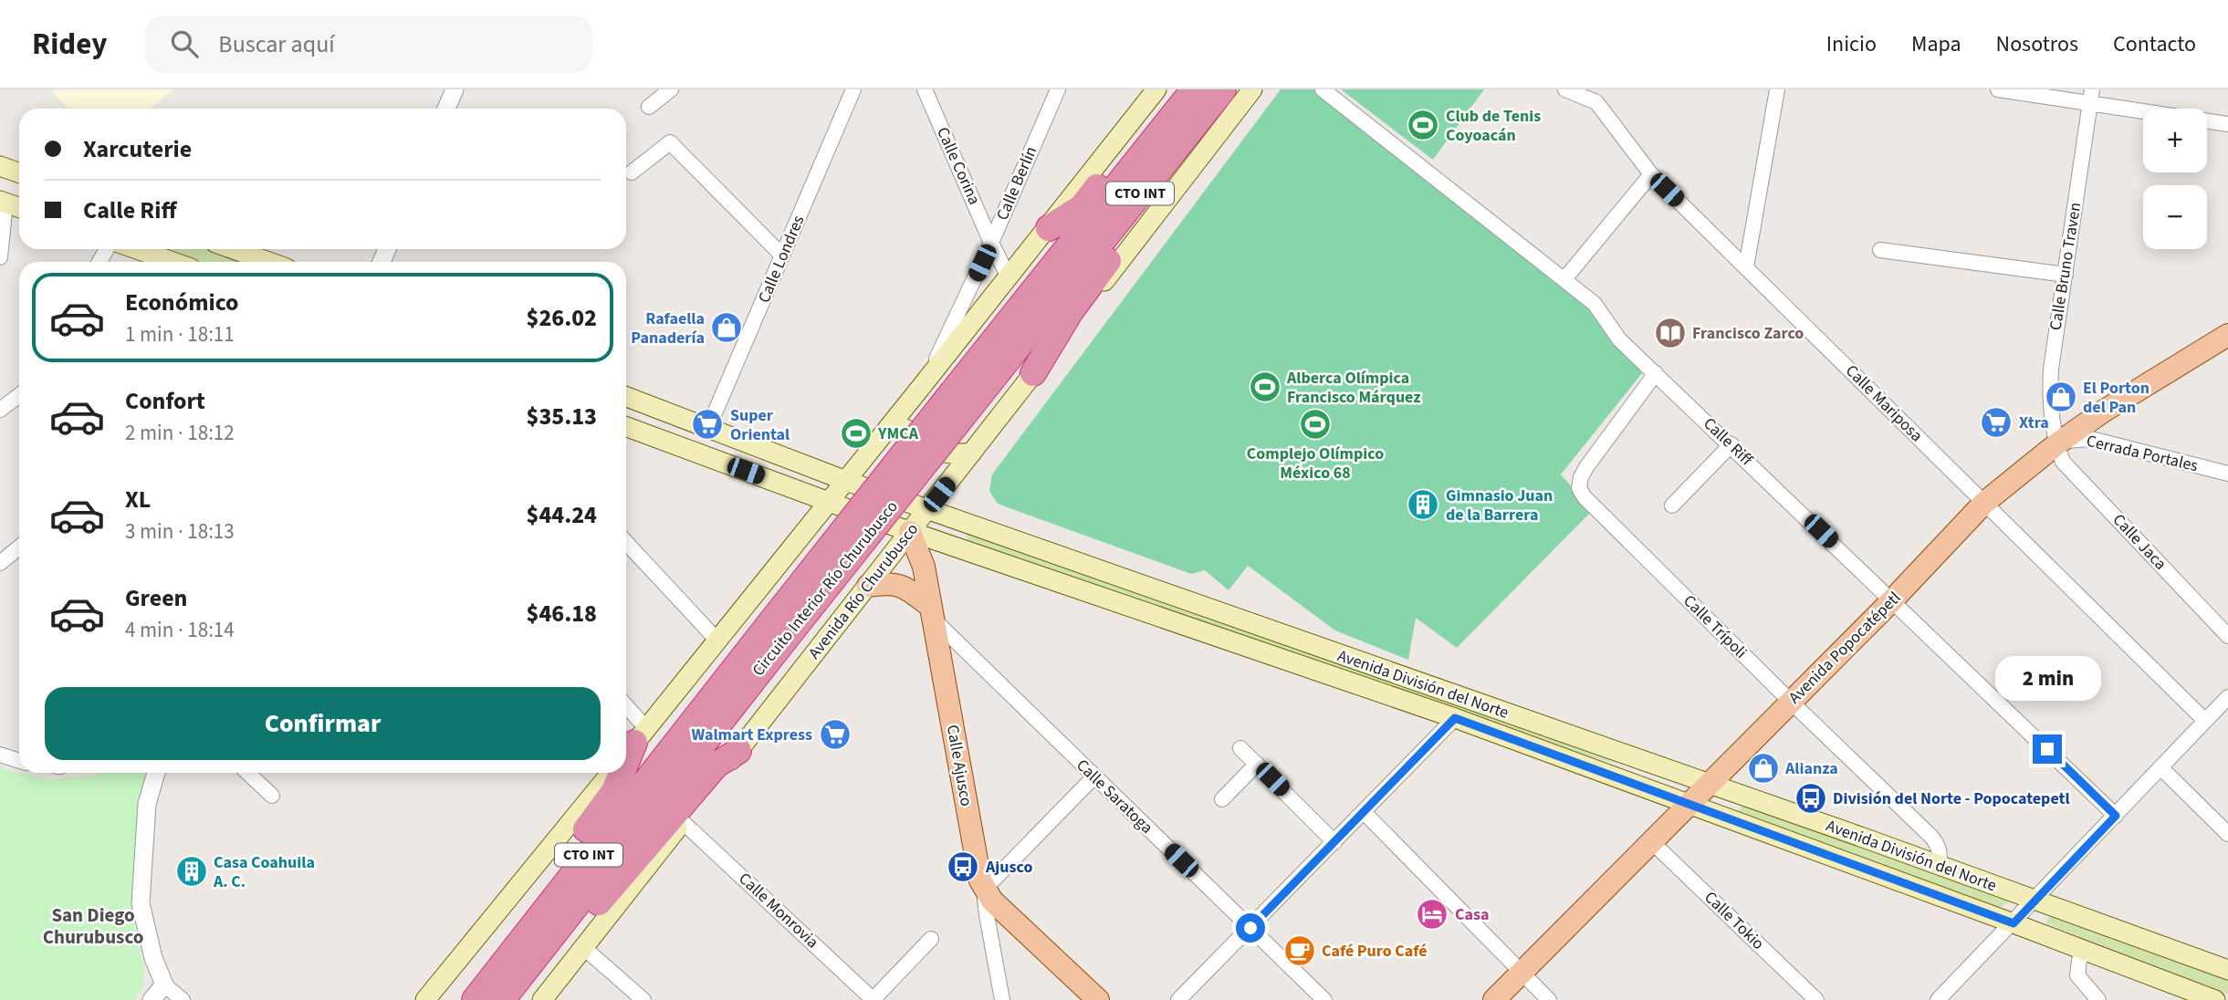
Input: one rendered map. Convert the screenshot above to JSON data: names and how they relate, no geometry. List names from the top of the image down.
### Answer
{
  "streets": {
    "highway": ["CTO INT", "Circuito Interior Río Churubusco"],
    "main road": [
      "Avenida Río Churubusco",
      "Avenida Popocatépetl",
      "Avenida División del Norte",
      "Calle Ajusco"
    ],
    "street": [
      "Calle Corina",
      "Calle Berlín",
      "Calle Londres",
      "Calle Bruno Traven",
      "Calle Mariposa",
      "Calle Riff",
      "Cerrada Portales",
      "Calle Jaca",
      "Calle Trípoli",
      "Calle Saratoga",
      "Calle Monrovia",
      "Calle Tokio"
    ]
  },
  "crossings": [
    ["Calle Corina", "Calle Berlín"],
    ["Calle Corina", "CTO INT"],
    ["Calle Berlín", "CTO INT"],
    ["CTO INT", "Avenida División del Norte"],
    ["Calle Londres", "Avenida División del Norte"],
    ["Calle Bruno Traven", "Cerrada Portales"],
    ["Calle Bruno Traven", "Calle Jaca"],
    ["Calle Bruno Traven", "Avenida Popocatépetl"],
    ["Calle Mariposa", "Avenida Popocatépetl"],
    ["Calle Riff", "Calle Trípoli"],
    ["Calle Riff", "Avenida Popocatépetl"],
    ["Cerrada Portales", "Calle Jaca"],
    ["Cerrada Portales", "Avenida Popocatépetl"],
    ["Calle Jaca", "Avenida Popocatépetl"],
    ["Avenida Río Churubusco", "Avenida División del Norte"],
    ["Avenida Río Churubusco", "Calle Ajusco"],
    ["Avenida Río Churubusco", "Calle Monrovia"],
    ["Calle Trípoli", "Avenida Popocatépetl"],
    ["Calle Trípoli", "Avenida División del Norte"],
    ["Avenida Popocatépetl", "Avenida División del Norte"],
    ["Avenida Popocatépetl", "Calle Tokio"],
    ["Avenida División del Norte", "Calle Ajusco"],
    ["Calle Ajusco", "Calle Saratoga"]
  ],
  "districts": ["San Diego Churubusco"],
  "places": {
    "sports": [
      "Club de Tenis Coyoacán",
      "Alberca Olímpica Francisco Márquez",
      "Complejo Olímpico México 68",
      "YMCA"
    ],
    "shop": ["Rafaella Panadería", "El Porton del Pan", "Alianza"],
    "library": ["Francisco Zarco"],
    "supermarket": ["Xtra", "Super Oriental", "Walmart Express"],
    "building": ["Gimnasio Juan de la Barrera", "Casa Coahuila A. C."],
    "bus stop": ["División del Norte - Popocatepetl", "Ajusco"],
    "hotel": ["Casa"],
    "cafe": ["Café Puro Café"]
  },
  "page": {
    "header": "Ridey",
    "search": "Buscar aquí",
    "nav": [
      "Inicio",
      "Mapa",
      "Nosotros",
      "Contacto"
    ],
    "map_buttons": ["+", "−"],
    "banner": ["Xarcuterie", "Calle Riff"],
    "list": [
      {
        "name": "Económico",
        "note": "1 min · 18:11",
        "value": "$26.02"
      },
      {
        "name": "Confort",
        "note": "2 min · 18:12",
        "value": "$35.13"
      },
      {
        "name": "XL",
        "note": "3 min · 18:13",
        "value": "$44.24"
      },
      {
        "name": "Green",
        "note": "4 min · 18:14",
        "value": "$46.18"
      }
    ],
    "bubble": "2 min",
    "buttons": "Confirmar"
  }
}
